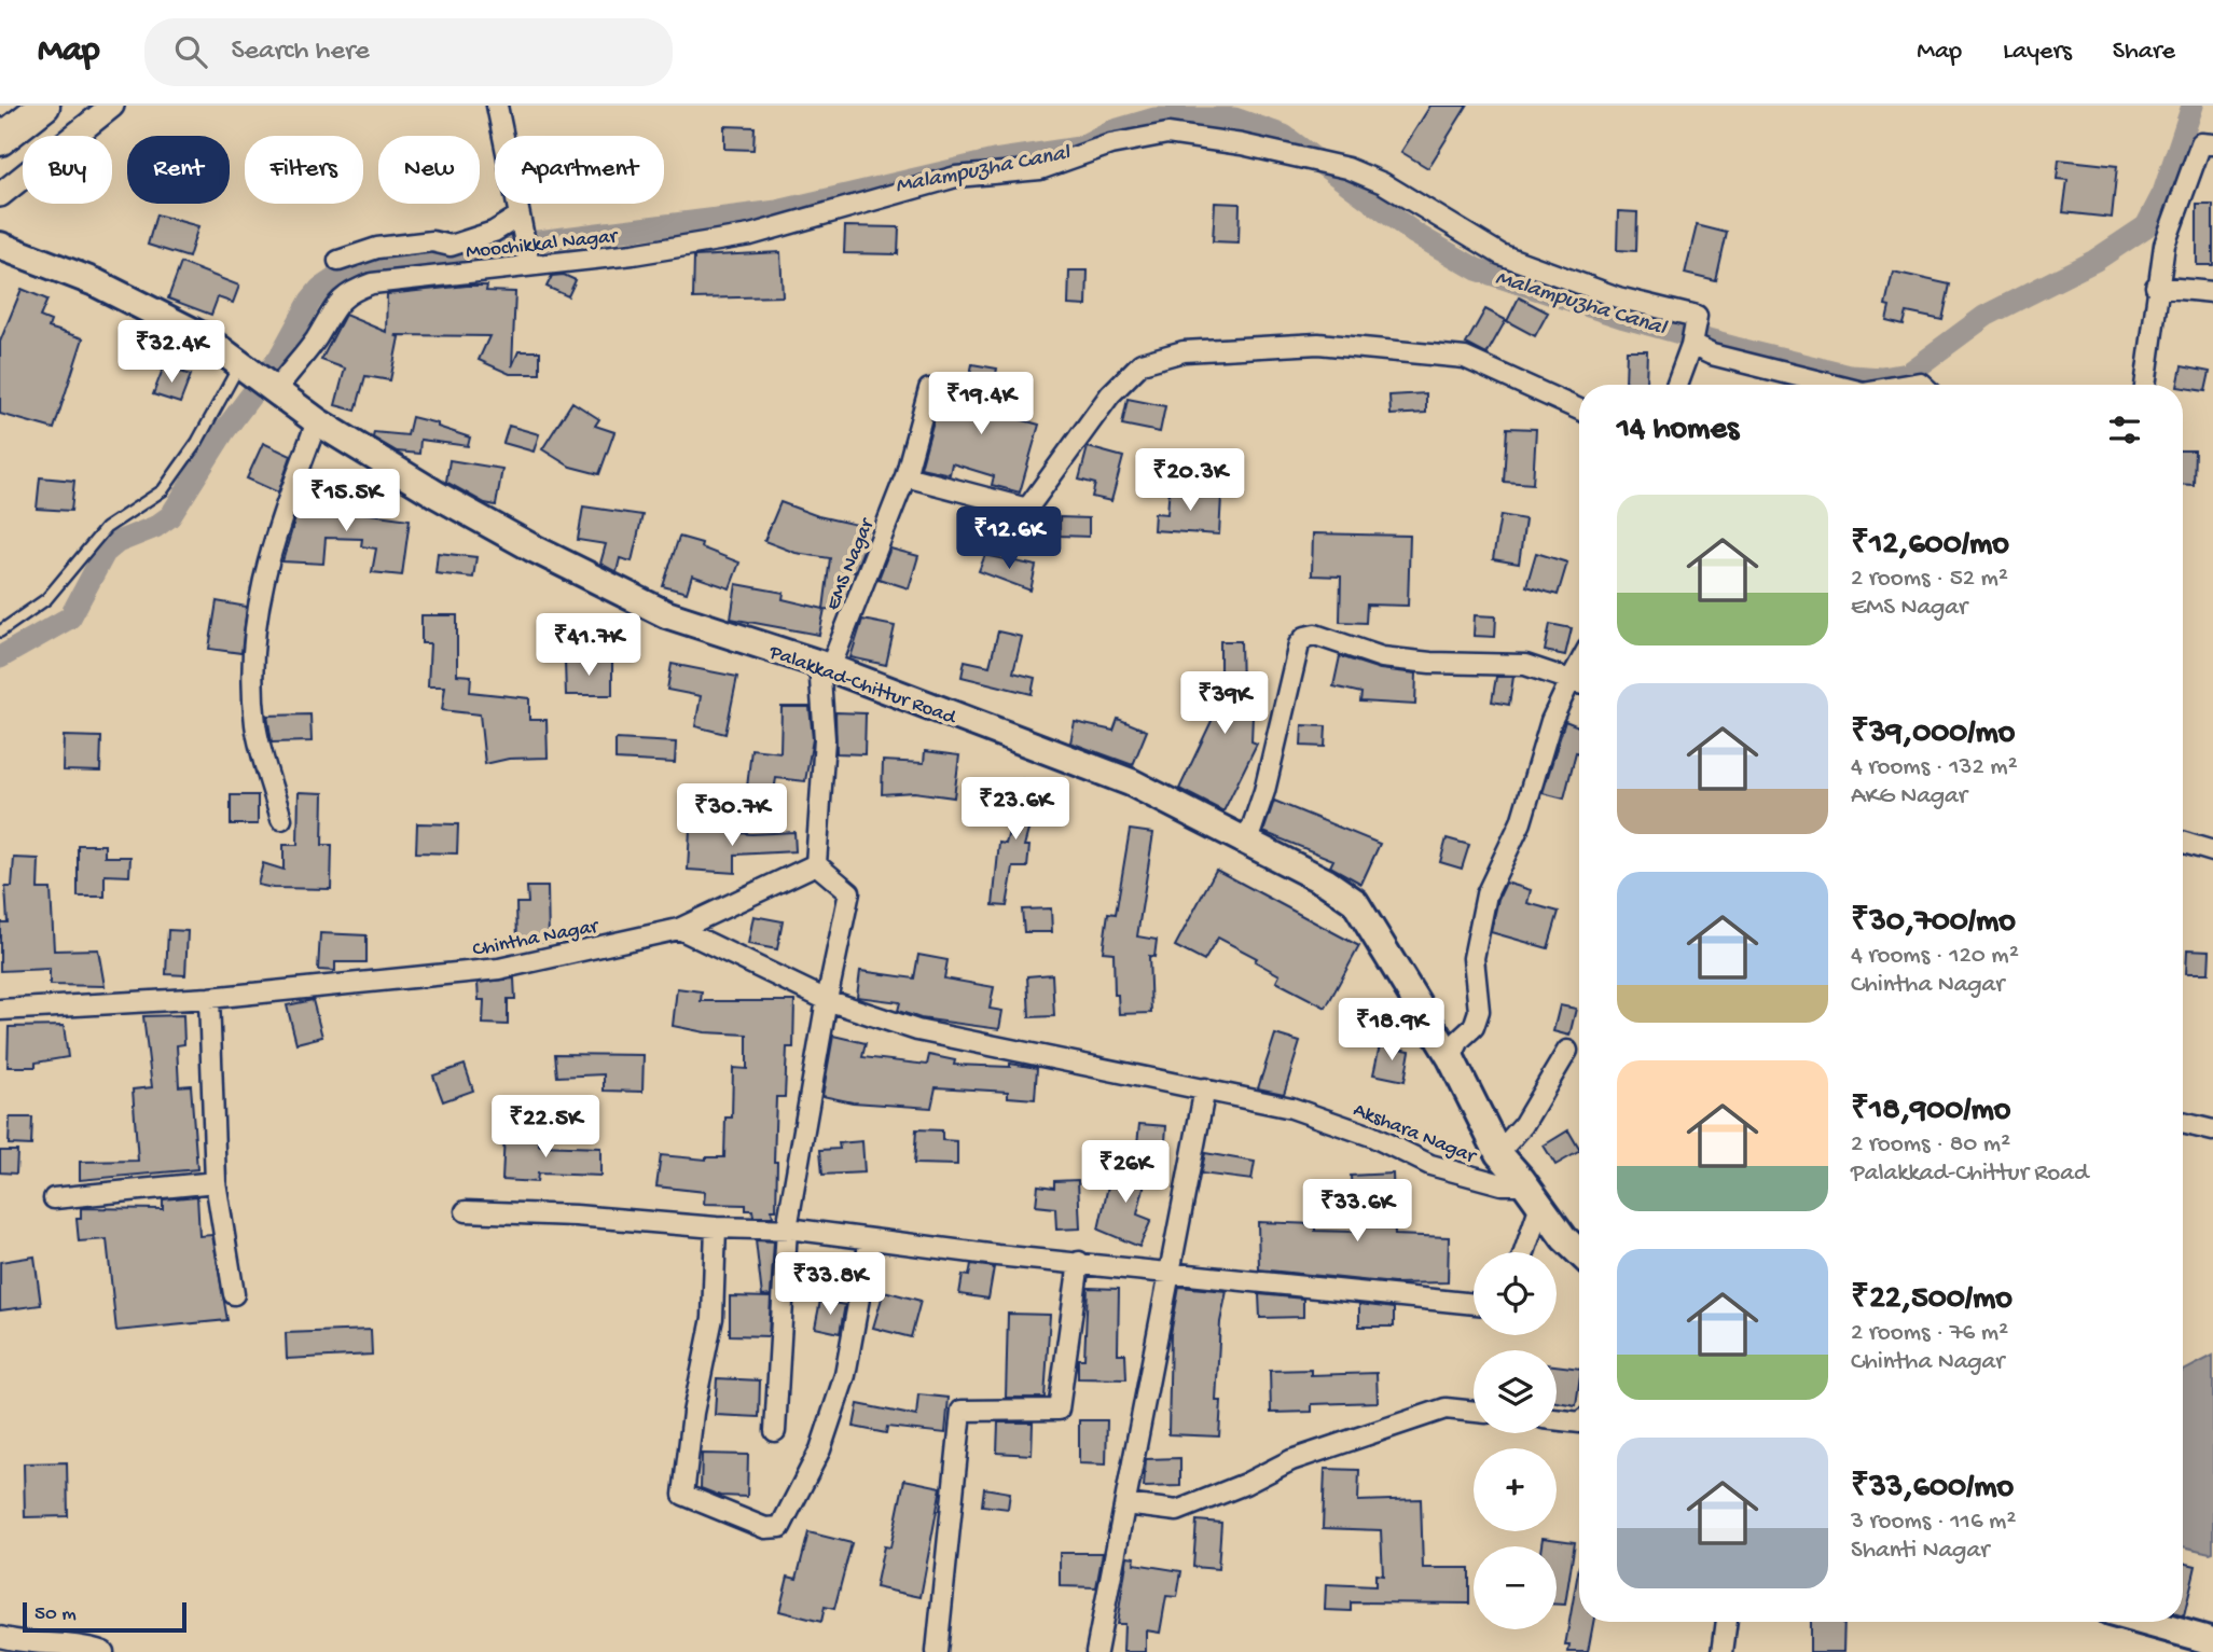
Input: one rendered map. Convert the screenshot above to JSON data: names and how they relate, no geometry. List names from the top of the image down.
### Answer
{
  "streets": {
    "main road": ["Palakkad-Chittur Road"],
    "street": [
      "Moochikkal Nagar",
      "EMS Nagar",
      "Chintha Nagar",
      "Akshara Nagar"
    ]
  },
  "crossings": [
    ["Moochikkal Nagar", "Palakkad-Chittur Road"],
    ["EMS Nagar", "Palakkad-Chittur Road"],
    ["Palakkad-Chittur Road", "Akshara Nagar"],
    ["Chintha Nagar", "Akshara Nagar"]
  ],
  "water": ["Malampuzha Canal"],
  "scale_bar": "50 m",
  "page": {
    "header": "Map",
    "search": "Search here",
    "nav": ["Map", "Layers", "Share"],
    "chip": [
      "Buy",
      "Rent",
      "Filters",
      "New",
      "Apartment"
    ],
    "price": [
      "₹32.4K",
      "₹19.4K",
      "₹20.3K",
      "₹15.5K",
      "₹12.6K",
      "₹41.7K",
      "₹39K",
      "₹23.6K",
      "₹30.7K",
      "₹18.9K",
      "₹22.5K",
      "₹26K",
      "₹33.6K",
      "₹33.8K"
    ],
    "heading": "14 homes",
    "list": [
      {
        "name": "₹12,600/mo",
        "note": "2 rooms · 52 m² · EMS Nagar"
      },
      {
        "name": "₹39,000/mo",
        "note": "4 rooms · 132 m² · AKG Nagar"
      },
      {
        "name": "₹30,700/mo",
        "note": "4 rooms · 120 m² · Chintha Nagar"
      },
      {
        "name": "₹18,900/mo",
        "note": "2 rooms · 80 m² · Palakkad-Chittur Road"
      },
      {
        "name": "₹22,500/mo",
        "note": "2 rooms · 76 m² · Chintha Nagar"
      },
      {
        "name": "₹33,600/mo",
        "note": "3 rooms · 116 m² · Shanti Nagar"
      }
    ],
    "map_buttons": ["+", "−"],
    "scale": "50 m"
  }
}
